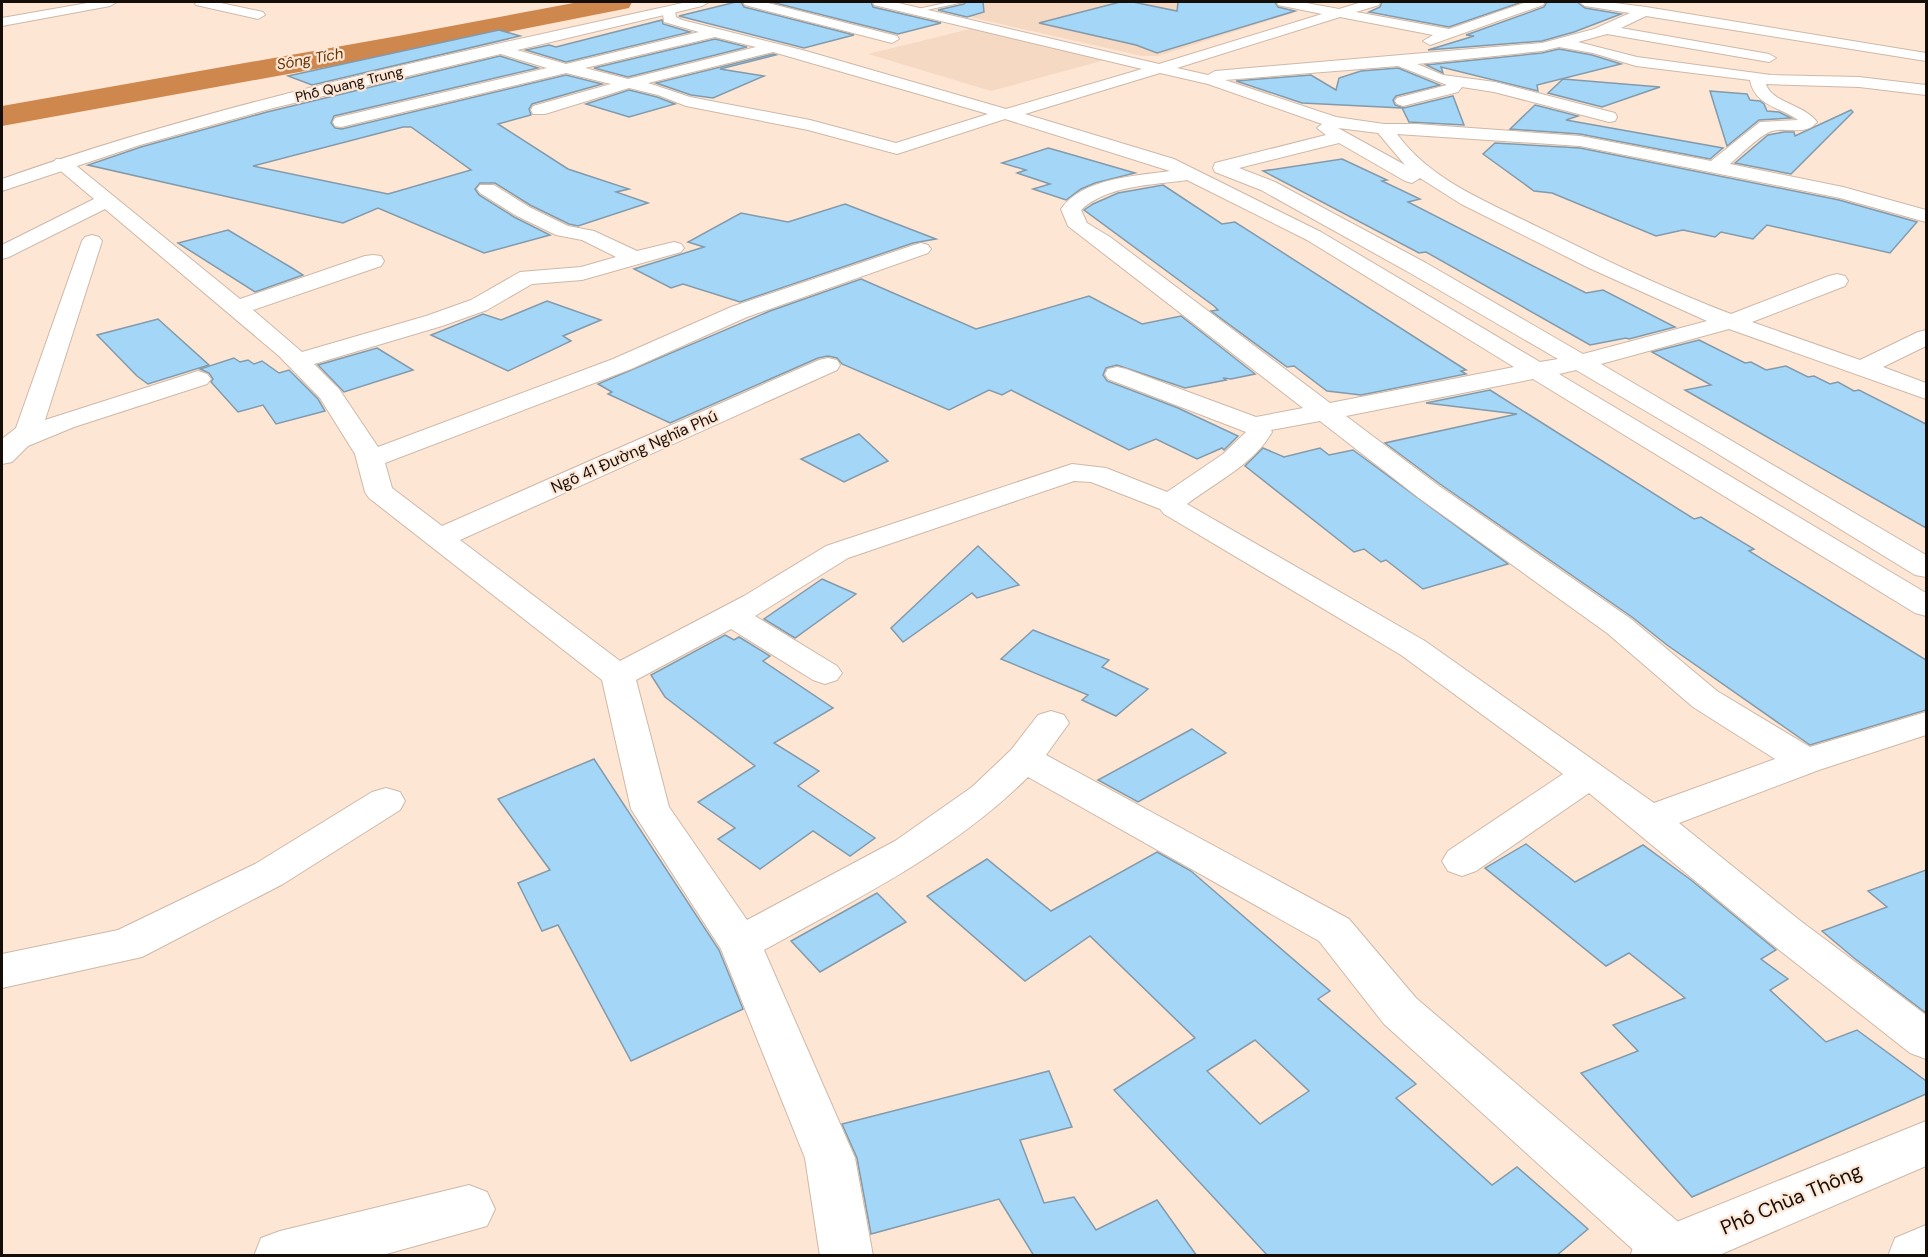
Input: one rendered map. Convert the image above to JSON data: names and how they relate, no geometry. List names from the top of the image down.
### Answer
{
  "streets": {
    "main road": ["Phố Quang Trung", "Ngõ 41 Đường Nghĩa Phú", "Phố Chùa Thông"]
  },
  "water": ["Sông Tích"]
}
